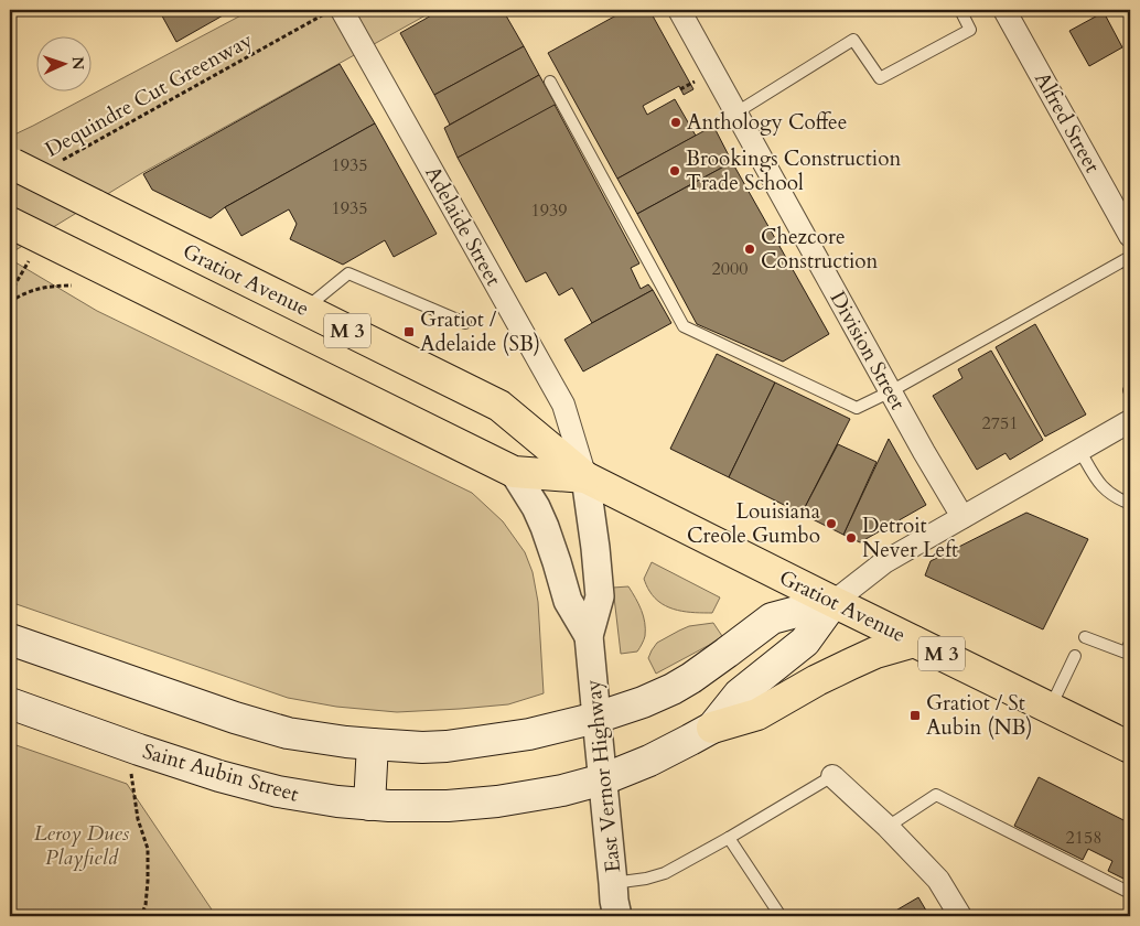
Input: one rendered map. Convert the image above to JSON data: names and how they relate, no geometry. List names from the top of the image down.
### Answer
{
  "streets": {
    "main road": ["Gratiot Avenue", "M 3", "Saint Aubin Street"],
    "street": [
      "Alfred Street",
      "Adelaide Street",
      "Division Street",
      "East Vernor Highway"
    ],
    "path": ["Dequindre Cut Greenway"]
  },
  "crossings": [
    ["Dequindre Cut Greenway", "Adelaide Street"],
    ["Adelaide Street", "Gratiot Avenue"],
    ["Adelaide Street", "East Vernor Highway"],
    ["Gratiot Avenue", "Saint Aubin Street"],
    ["Gratiot Avenue", "East Vernor Highway"],
    ["Division Street", "Saint Aubin Street"],
    ["Saint Aubin Street", "East Vernor Highway"]
  ],
  "parks": ["Leroy Dues Playfield"],
  "places": {
    "other": [
      "Anthology Coffee",
      "Brookings Construction Trade School",
      "Chezcore Construction",
      "Louisiana Creole Gumbo",
      "Detroit Never Left"
    ],
    "transit": ["Gratiot / Adelaide (SB)", "Gratiot / St Aubin (NB)"]
  },
  "house_numbers": [
    "1935",
    "1935",
    "1939",
    "2000",
    "2751",
    "2158"
  ],
  "north": "right"
}
